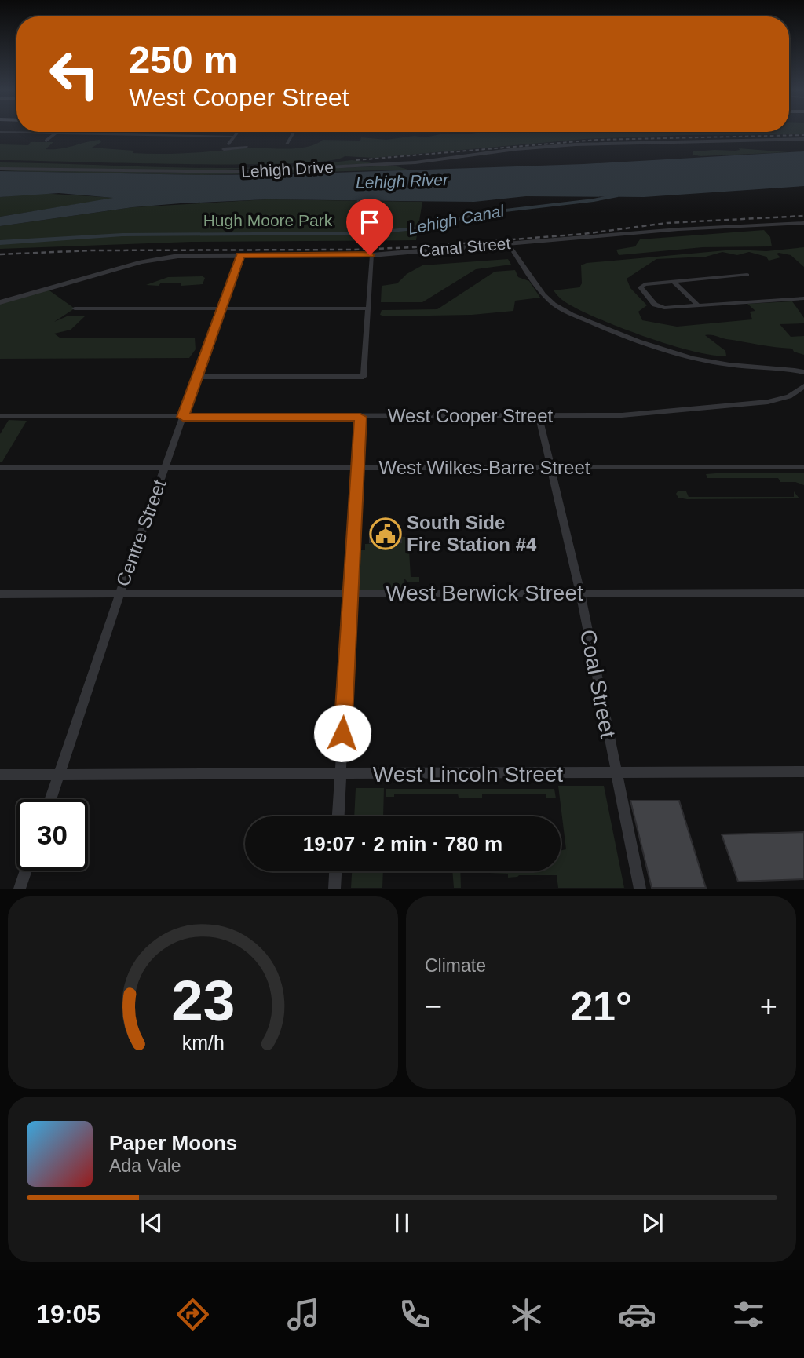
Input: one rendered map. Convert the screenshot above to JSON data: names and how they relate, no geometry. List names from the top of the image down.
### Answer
{
  "streets": {
    "street": [
      "Lehigh Drive",
      "Canal Street",
      "West Cooper Street",
      "West Wilkes-Barre Street",
      "Centre Street",
      "West Berwick Street",
      "Coal Street",
      "West Lincoln Street"
    ]
  },
  "crossings": [
    ["Canal Street", "Centre Street"],
    ["West Cooper Street", "Centre Street"],
    ["West Cooper Street", "Coal Street"],
    ["West Wilkes-Barre Street", "Centre Street"],
    ["West Wilkes-Barre Street", "Coal Street"],
    ["Centre Street", "West Berwick Street"],
    ["Centre Street", "West Lincoln Street"],
    ["West Berwick Street", "Coal Street"],
    ["Coal Street", "West Lincoln Street"]
  ],
  "water": ["Lehigh River", "Lehigh Canal"],
  "parks": ["Hugh Moore Park"],
  "places": {
    "public building": ["South Side Fire Station #4"]
  },
  "page": {
    "turn": ["250 m", "West Cooper Street"],
    "limit": "30",
    "trip": "19:07 · 2 min · 780 m",
    "tile": "Climate",
    "heat": ["−", "21°", "+"],
    "song": ["Paper Moons", "Ada Vale"],
    "tabs": "19:05",
    "gauge": ["23", "km/h"]
  }
}
